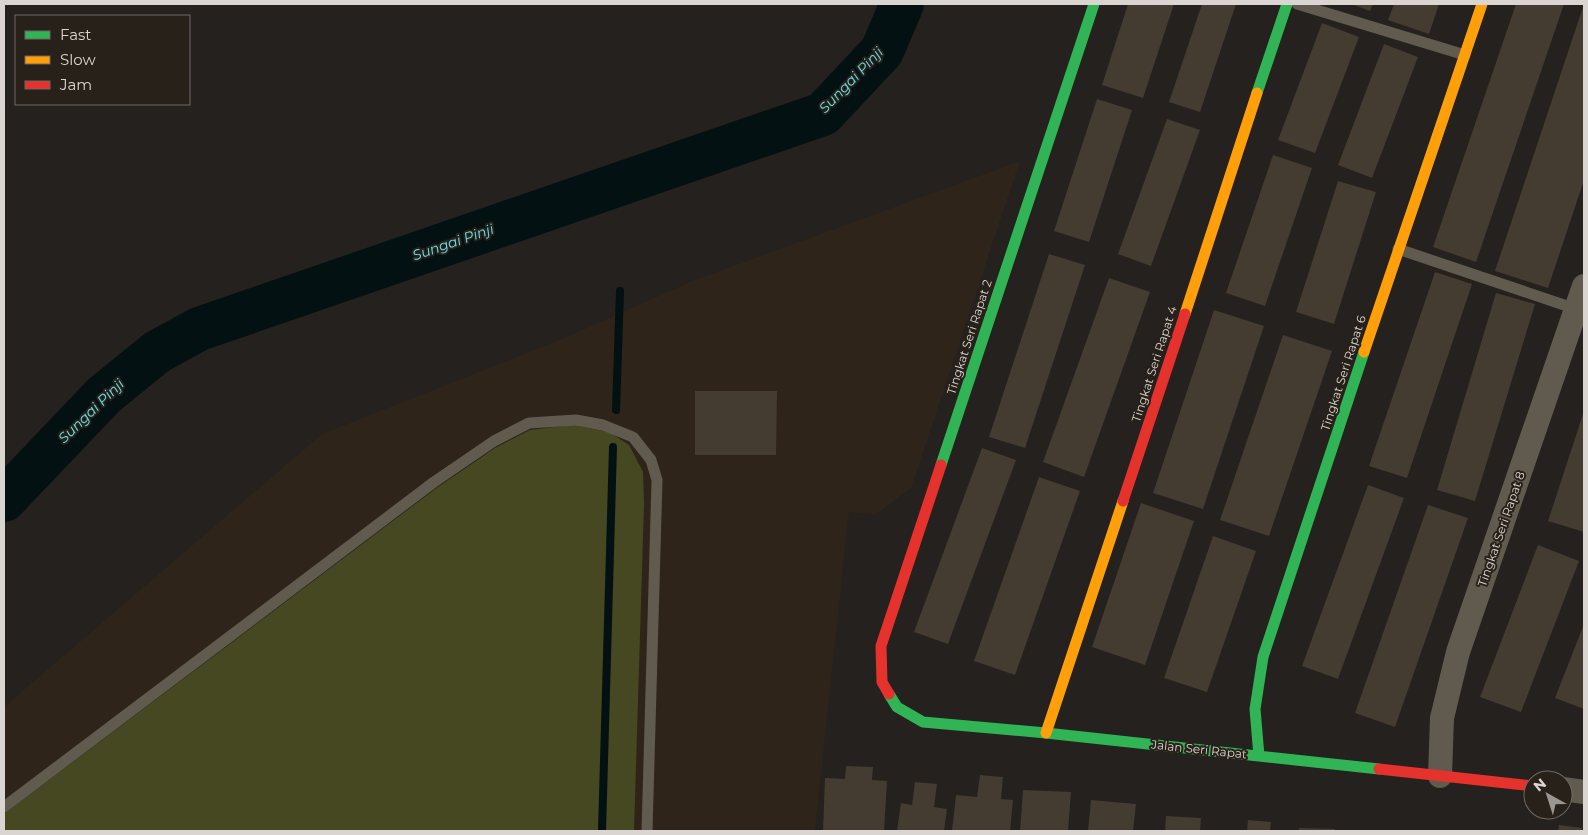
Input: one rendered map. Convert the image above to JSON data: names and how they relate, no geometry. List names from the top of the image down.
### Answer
{
  "streets": {
    "street": [
      "Tingkat Seri Rapat 2",
      "Tingkat Seri Rapat 4",
      "Tingkat Seri Rapat 6",
      "Tingkat Seri Rapat 8",
      "Jalan Seri Rapat"
    ]
  },
  "crossings": [
    ["Tingkat Seri Rapat 2", "Jalan Seri Rapat"],
    ["Tingkat Seri Rapat 4", "Jalan Seri Rapat"],
    ["Tingkat Seri Rapat 6", "Jalan Seri Rapat"],
    ["Tingkat Seri Rapat 8", "Jalan Seri Rapat"]
  ],
  "water": ["Sungai Pinji"],
  "legend": ["Fast", "Slow", "Jam"],
  "north": "top left"
}
